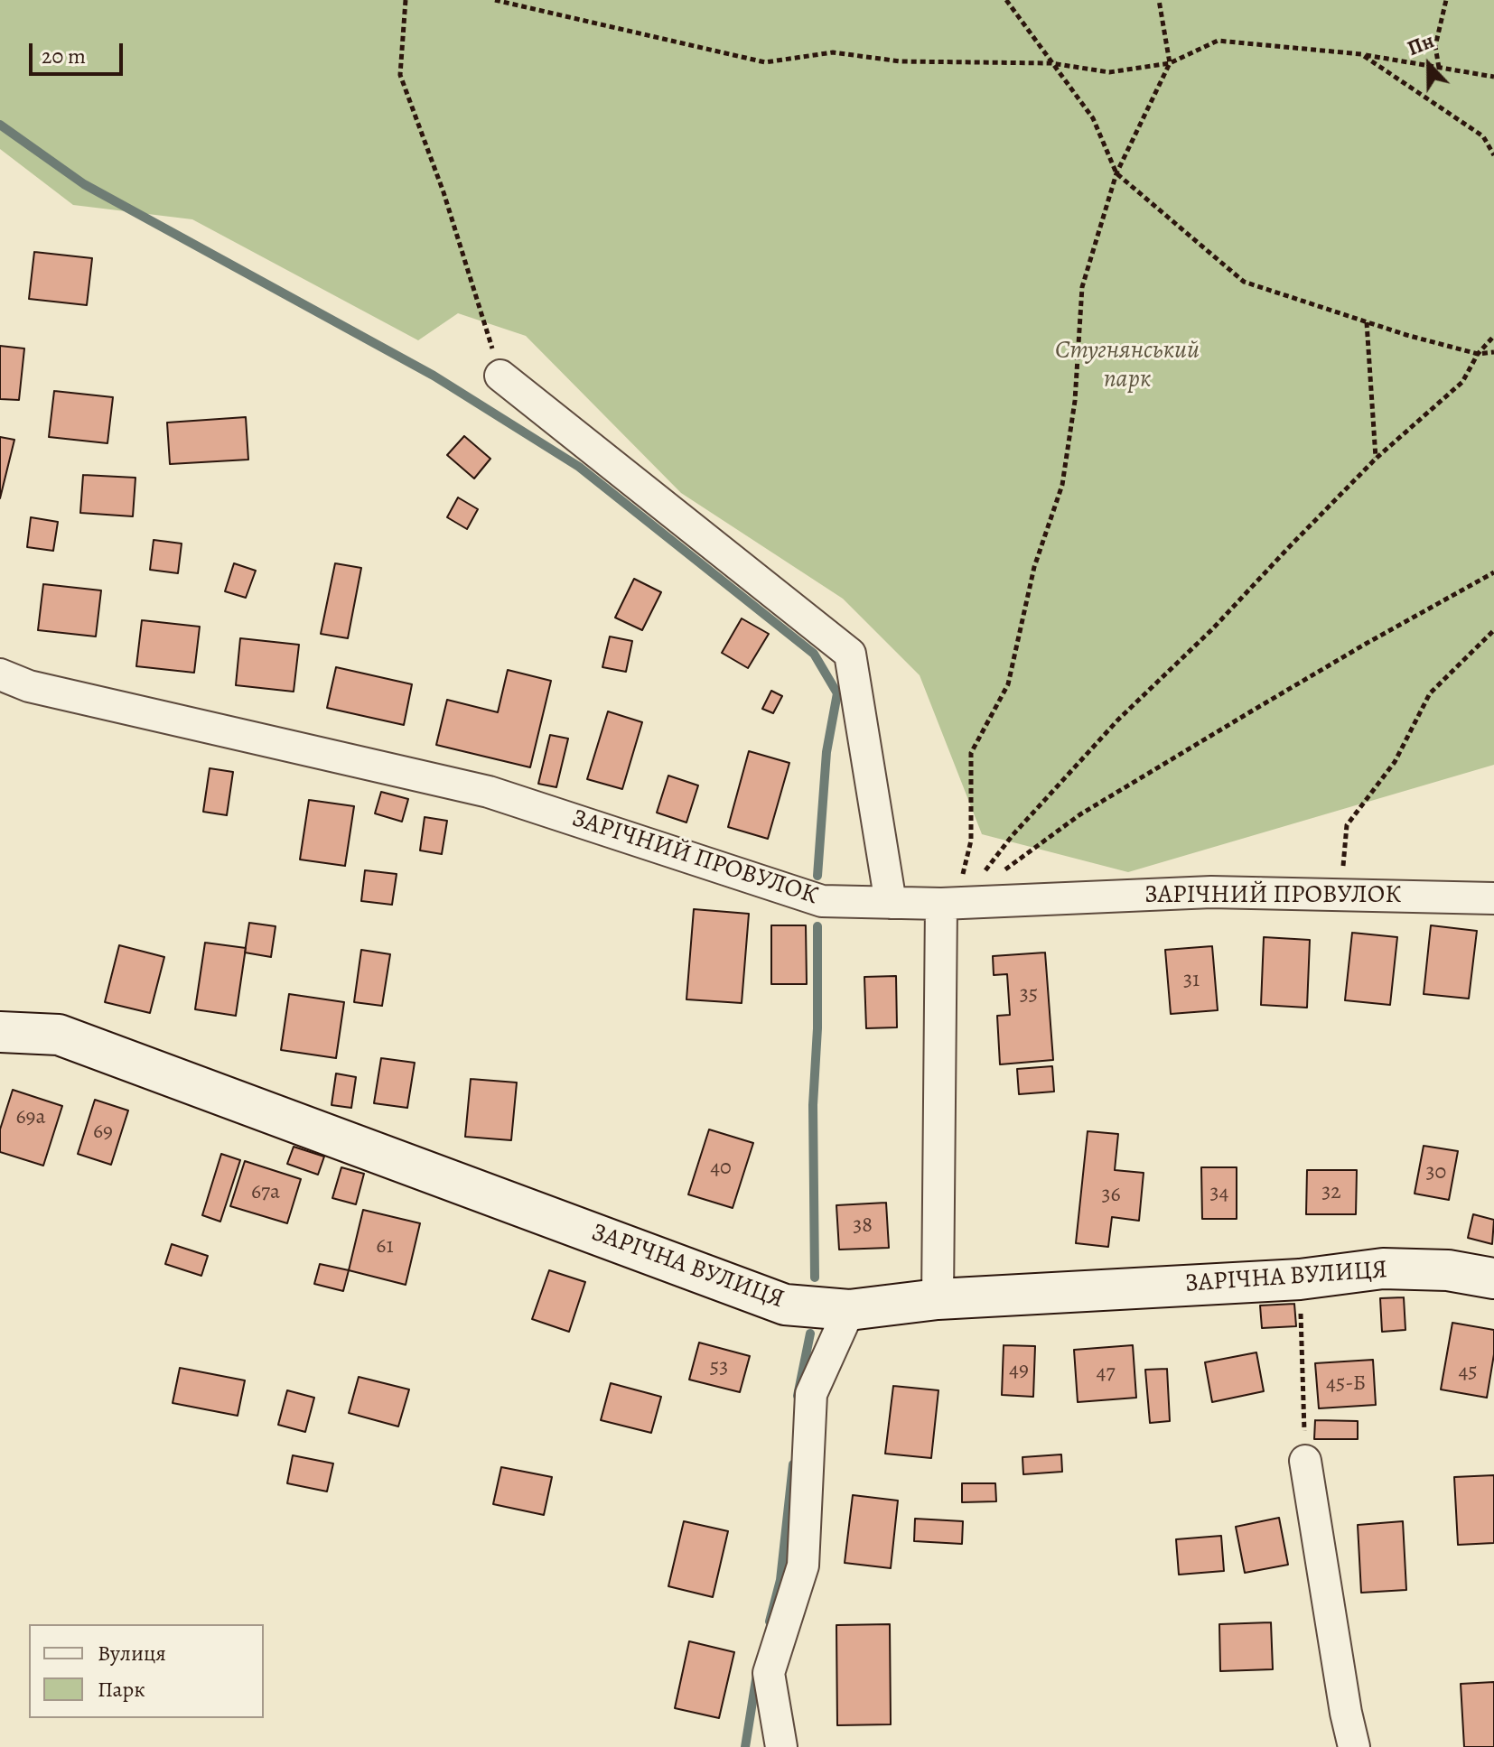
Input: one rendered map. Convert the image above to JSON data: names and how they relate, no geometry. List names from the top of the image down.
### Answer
{
  "streets": {
    "street": ["ЗАРІЧНИЙ ПРОВУЛОК", "ЗАРІЧНА ВУЛИЦЯ"]
  },
  "parks": ["Стугнянський парк"],
  "house_numbers": [
    "31",
    "35",
    "69а",
    "69",
    "40",
    "30",
    "67а",
    "32",
    "34",
    "36",
    "38",
    "61",
    "53",
    "49",
    "45",
    "47",
    "45-Б"
  ],
  "legend": ["Вулиця", "Парк"],
  "scale_bar": "20 m",
  "north": "top"
}
